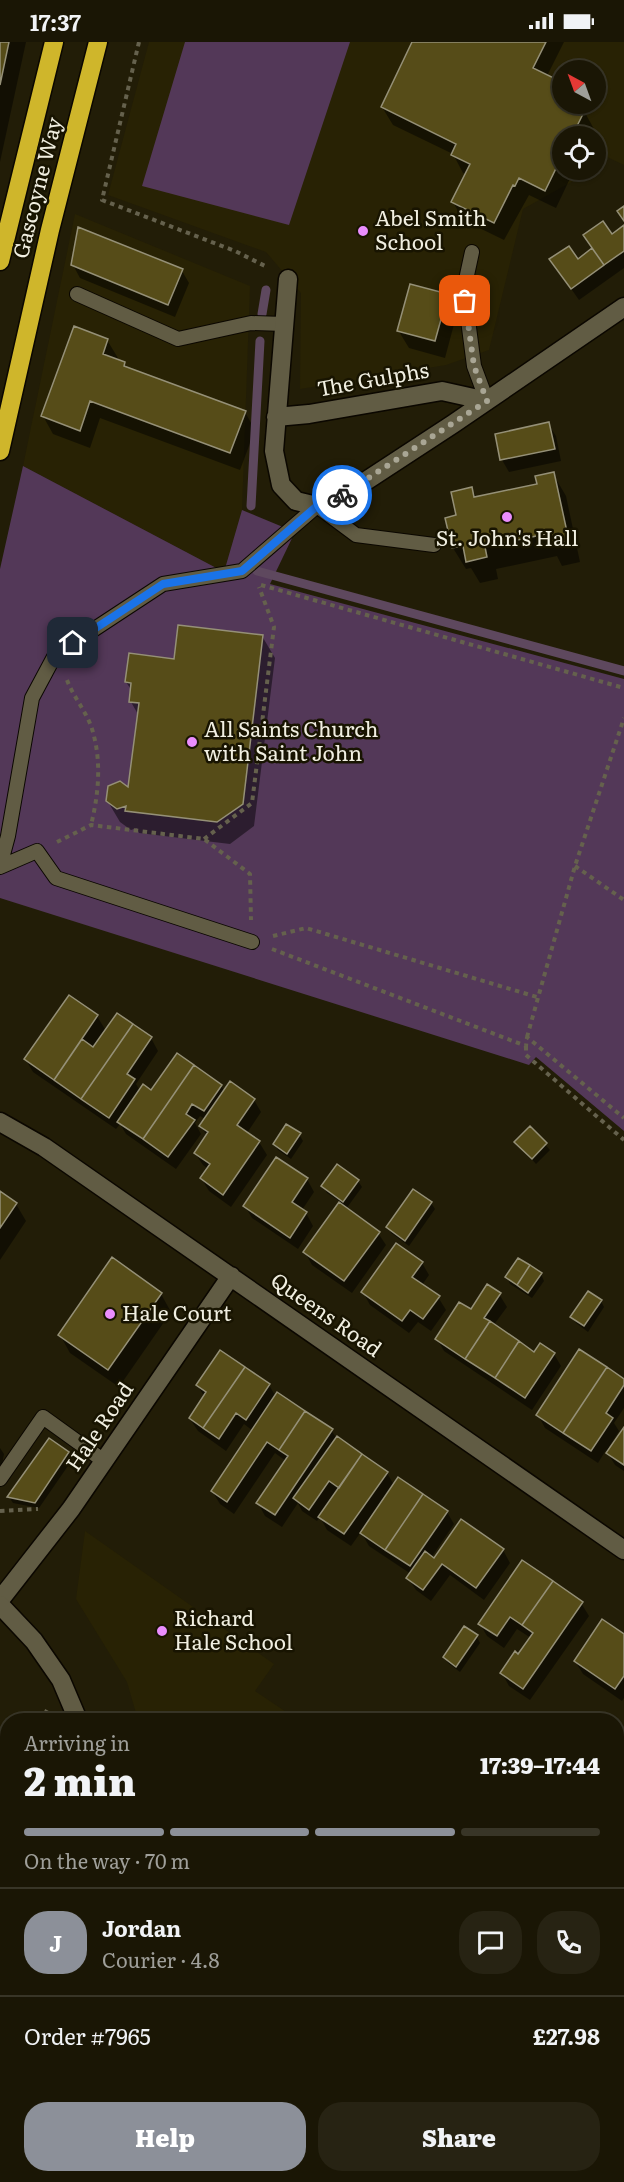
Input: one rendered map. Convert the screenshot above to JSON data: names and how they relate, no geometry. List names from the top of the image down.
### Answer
{
  "streets": {
    "highway": ["Gascoyne Way"],
    "street": ["The Gulphs", "Queens Road", "Hale Road"]
  },
  "crossings": [
    ["Queens Road", "Hale Road"]
  ],
  "places": [
    "Abel Smith School",
    "St. John's Hall",
    "All Saints Church with Saint John",
    "Hale Court",
    "Richard Hale School"
  ],
  "north": "top left",
  "page": {
    "status": "17:37",
    "heading": ["2 min", "Arriving in", "17:39–17:44"],
    "panel": [
      "Jordan",
      "Courier · 4.8",
      "Order #7965",
      "£27.98"
    ],
    "bar": "On the way · 70 m",
    "round": "J",
    "buttons": ["Help", "Share"]
  }
}
